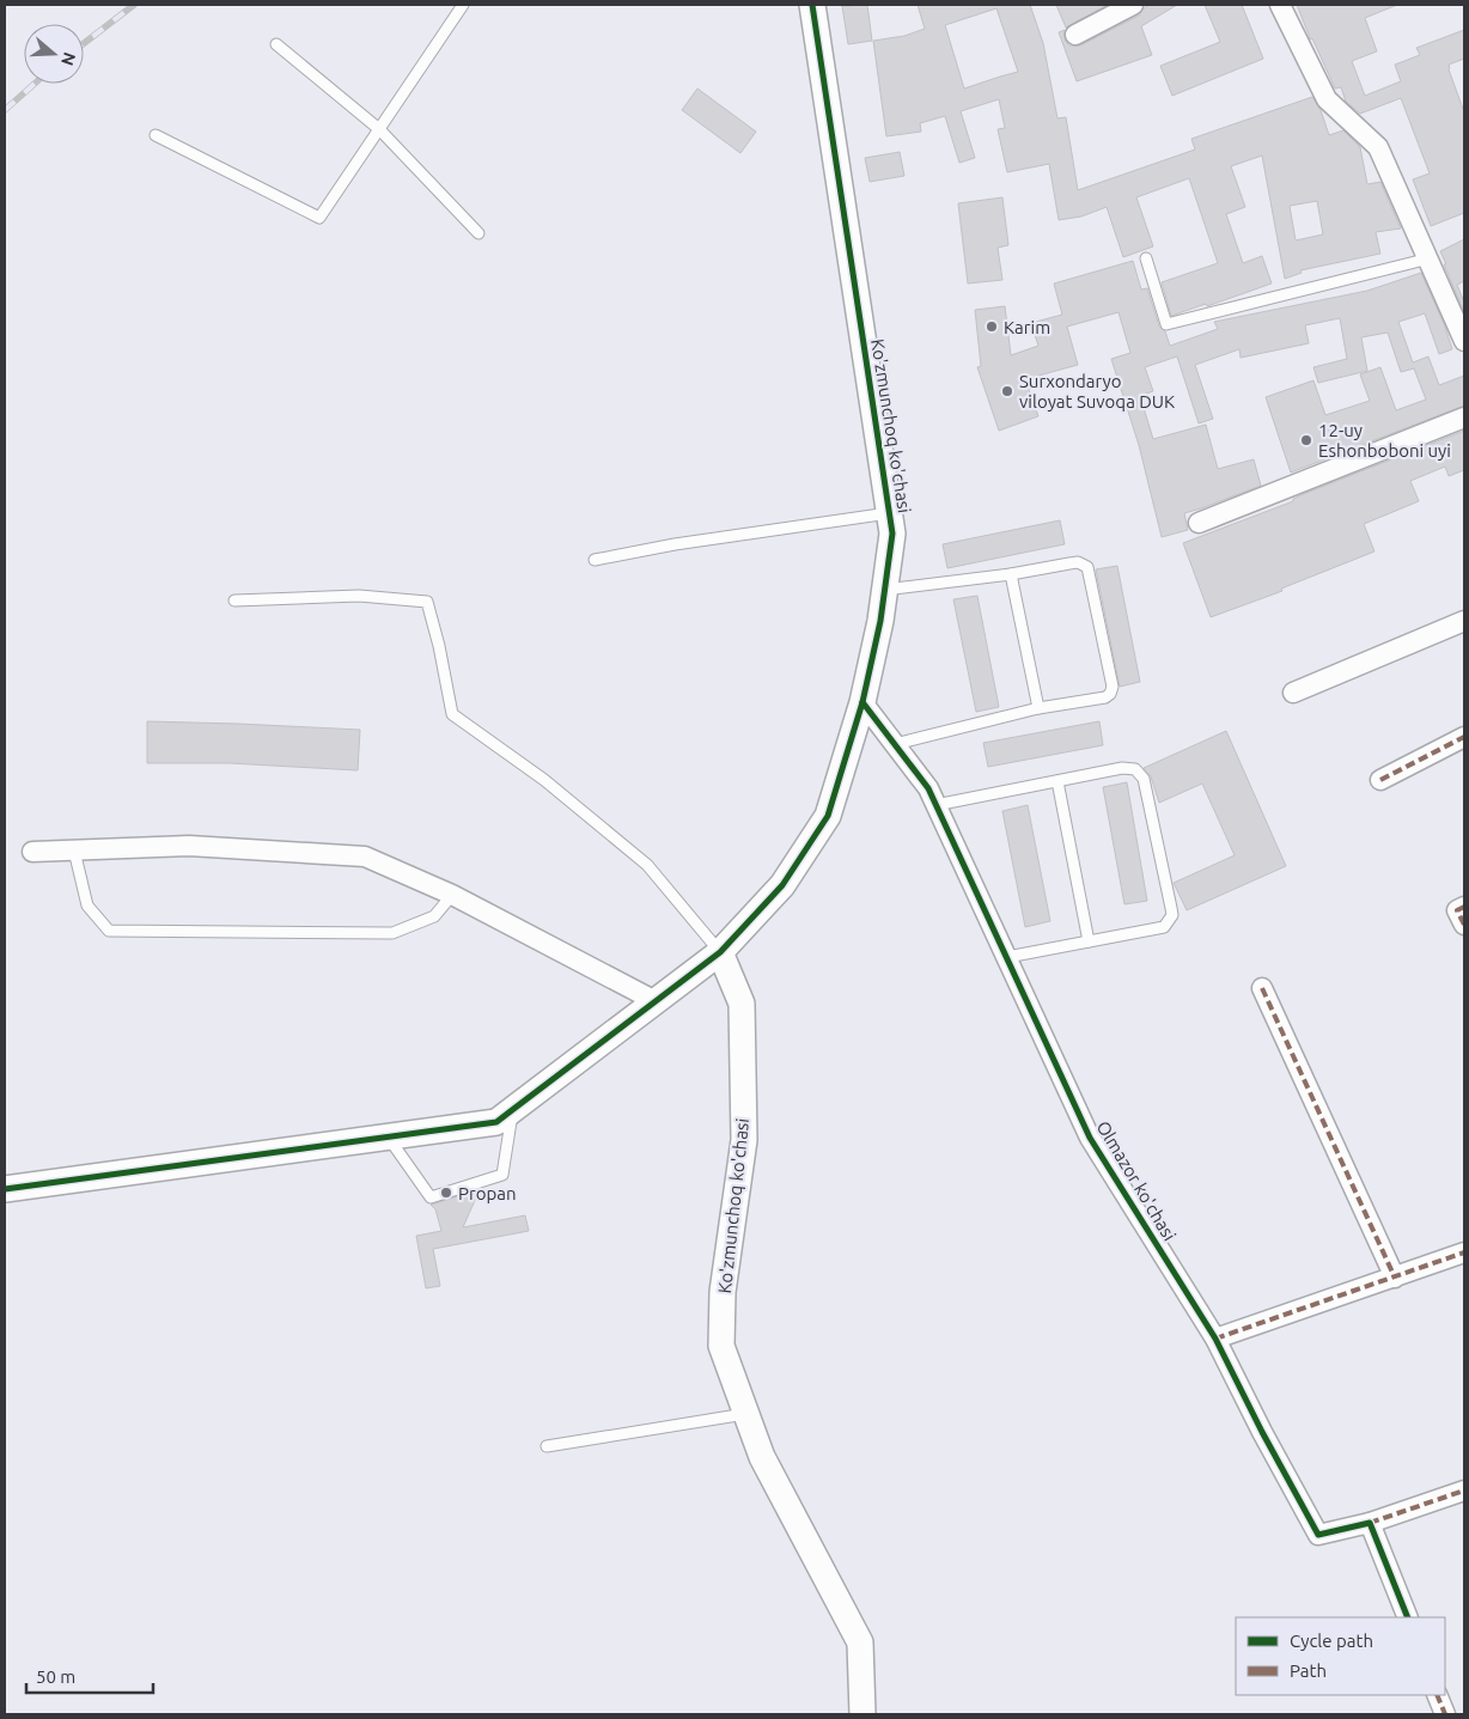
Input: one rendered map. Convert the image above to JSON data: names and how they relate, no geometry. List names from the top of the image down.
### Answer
{
  "streets": {
    "street": ["Ko'zmunchoq ko'chasi", "Olmazor ko'chasi"]
  },
  "crossings": [
    ["Ko'zmunchoq ko'chasi", "Olmazor ko'chasi"]
  ],
  "places": [
    "Karim",
    "Surxondaryo viloyat Suvoqa DUK",
    "12-uy Eshonboboni uyi",
    "Propan"
  ],
  "legend": ["Cycle path", "Path"],
  "scale_bar": "50 m",
  "north": "right"
}
